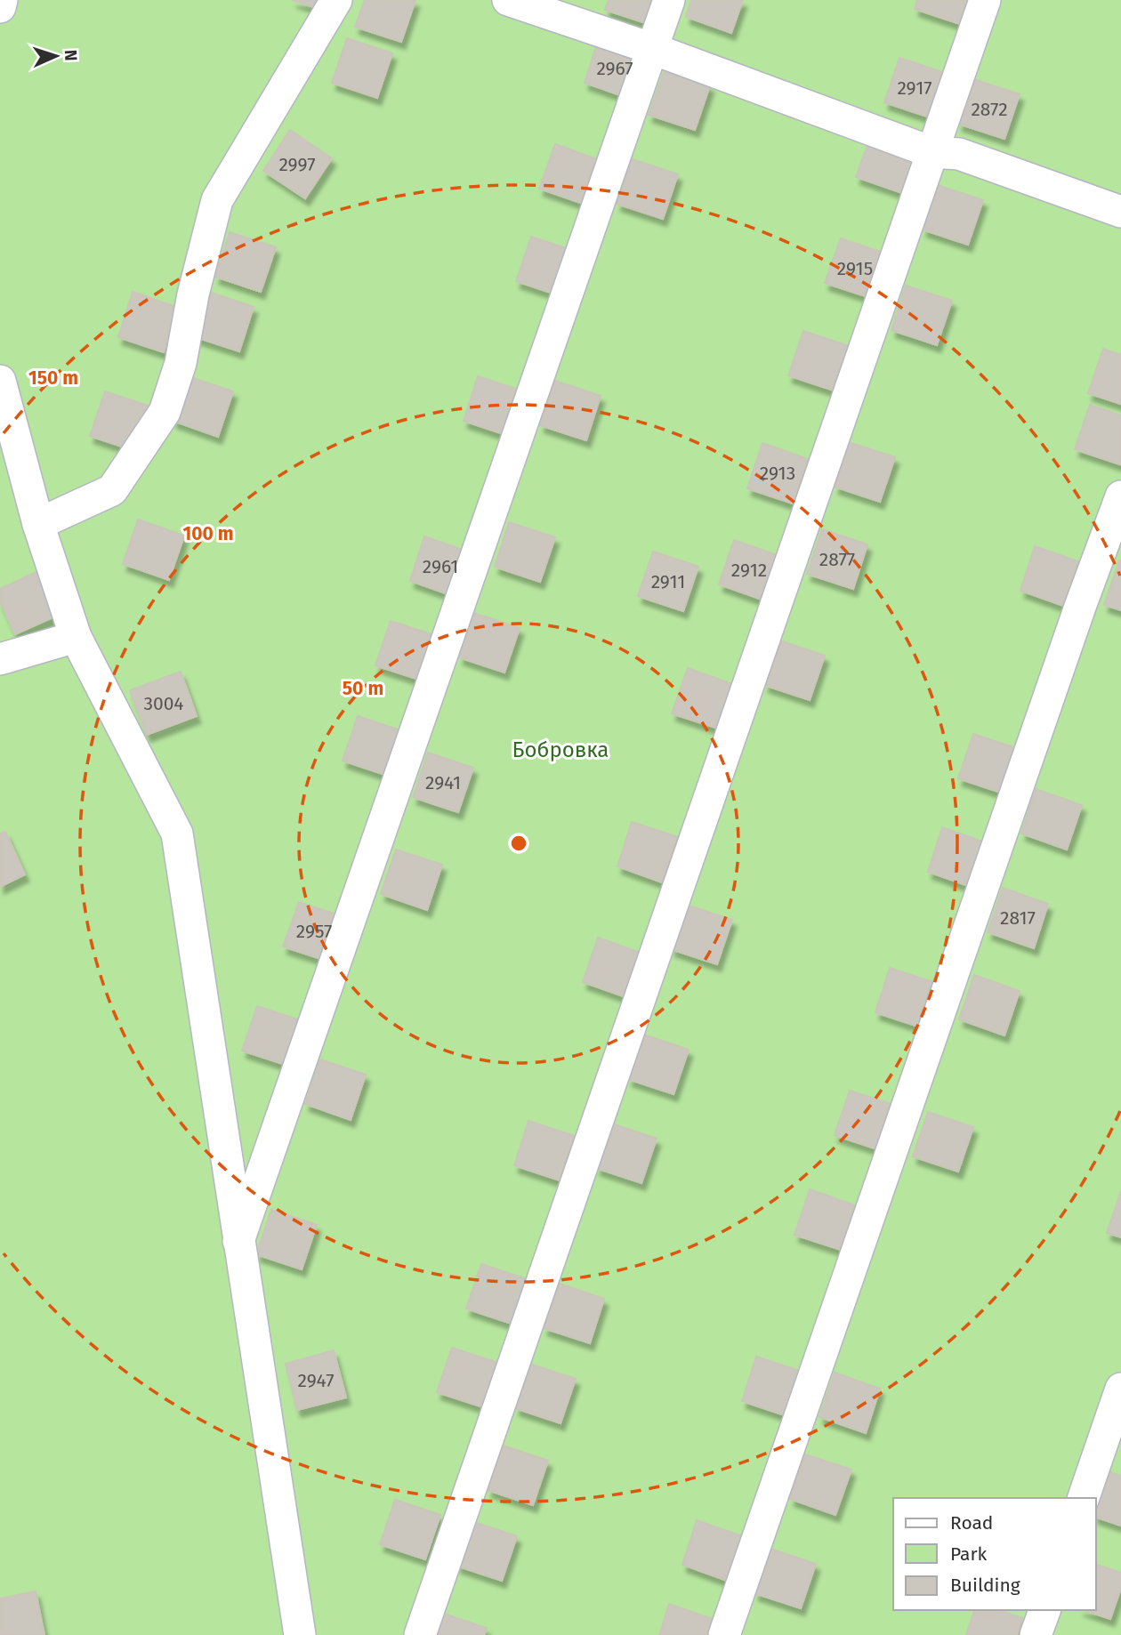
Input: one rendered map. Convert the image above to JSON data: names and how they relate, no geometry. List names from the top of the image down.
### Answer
{
  "parks": ["Бобровка"],
  "house_numbers": [
    "2967",
    "2917",
    "2872",
    "2997",
    "2915",
    "2913",
    "2877",
    "2961",
    "2912",
    "2911",
    "3004",
    "2941",
    "2817",
    "2957",
    "2947"
  ],
  "legend": ["Road", "Park", "Building"],
  "north": "right",
  "rings": ["150 m", "100 m", "50 m"]
}
